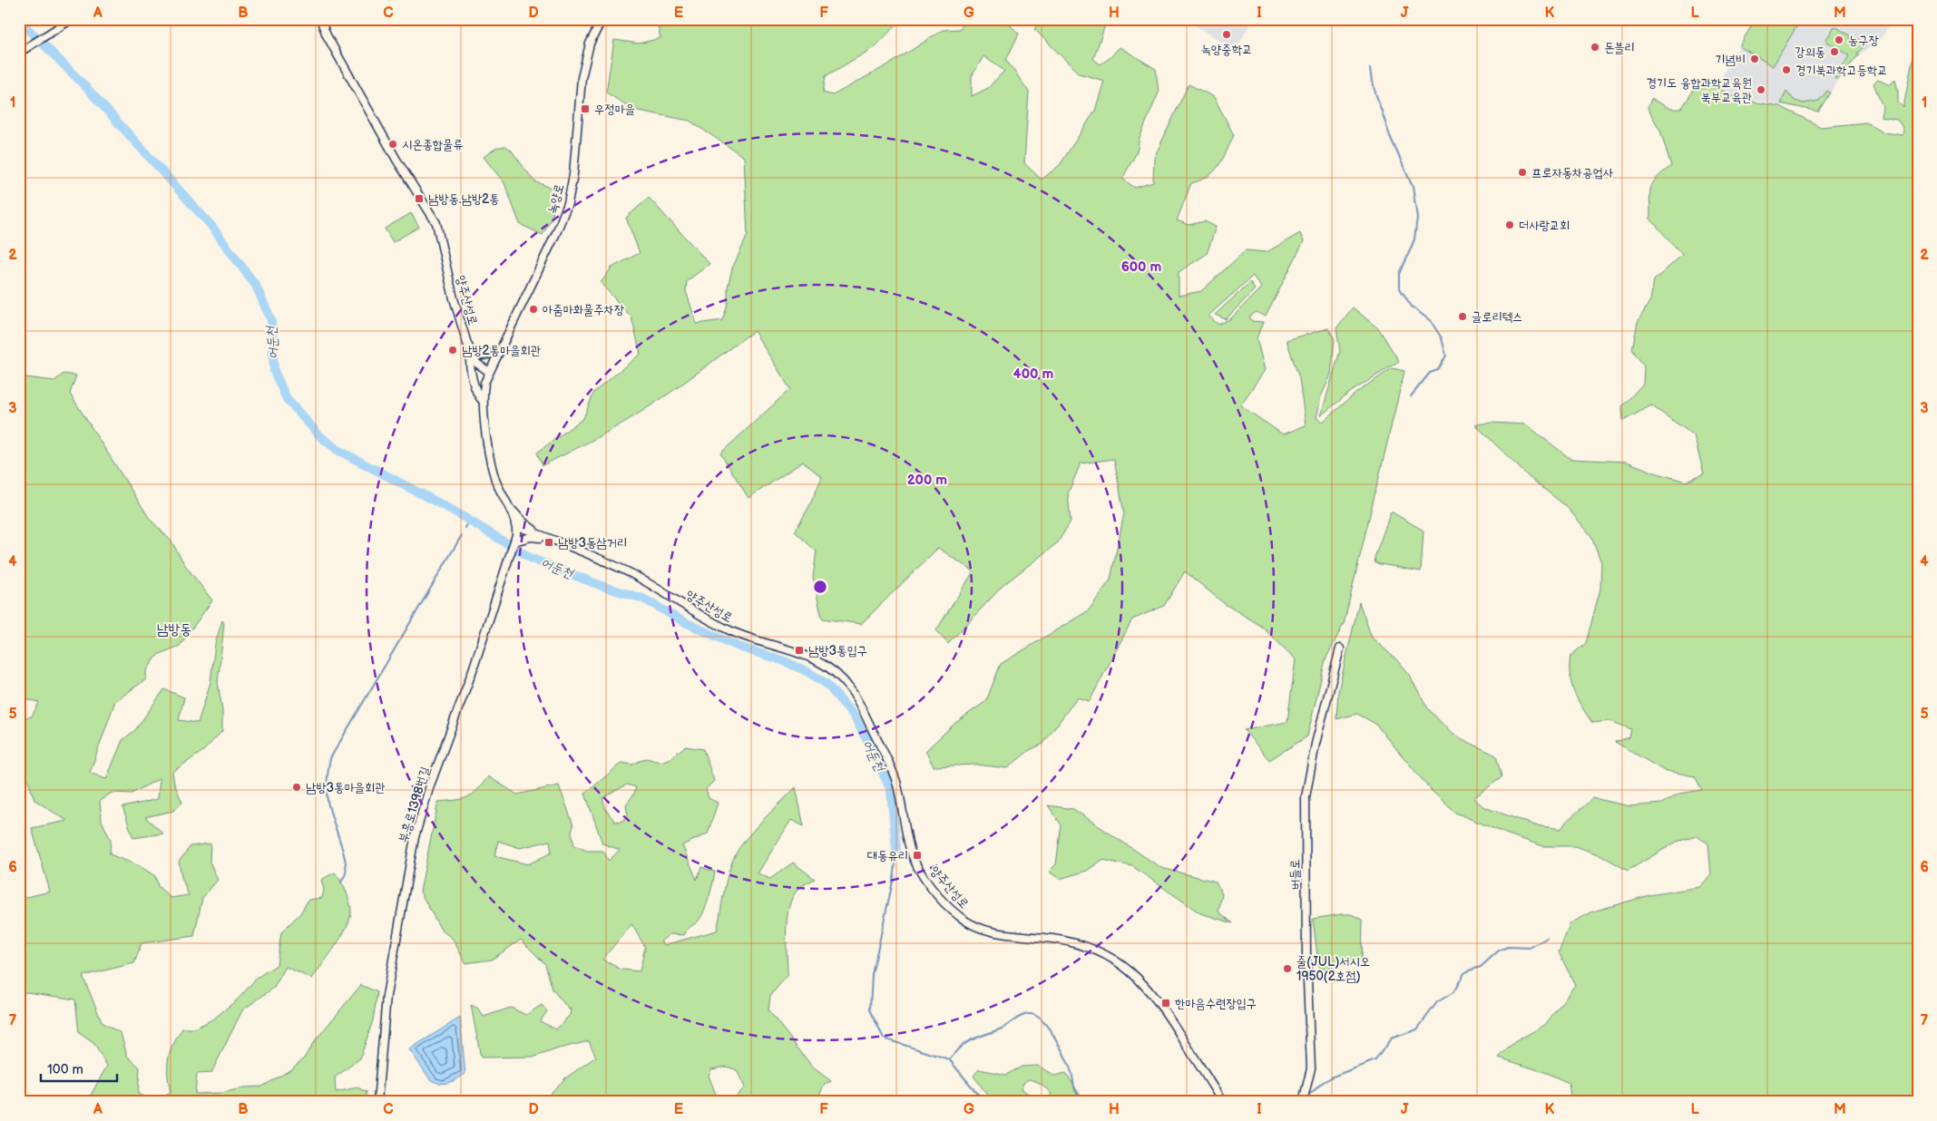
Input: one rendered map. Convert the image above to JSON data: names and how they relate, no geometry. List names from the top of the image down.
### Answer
{
  "streets": {
    "street": [
      "녹양로",
      "양주산성로",
      "부흥로1398번길",
      "버들로"
    ]
  },
  "crossings": [
    ["녹양로", "양주산성로"],
    ["양주산성로", "부흥로1398번길"]
  ],
  "districts": ["남방동"],
  "water": ["어둔천"],
  "places": {
    "other": [
      "녹양중학교",
      "농구장",
      "돈블리",
      "강의동",
      "기념비",
      "경기북과학고등학교",
      "경기도 융합과학교육원 북부교육관",
      "시온종합물류",
      "프로자동차공업사",
      "더사랑교회",
      "아줌마화물주차장",
      "글로리텍스",
      "남방2통마을회관",
      "남방3통마을회관",
      "줄(JUL)서시오 1950(2호점)"
    ],
    "transit": [
      "우정마을",
      "남방동.남방2통",
      "남방3동삼거리",
      "남방3통입구",
      "대동유리",
      "한마음수련장입구"
    ]
  },
  "scale_bar": "100 m",
  "grid": {
    "columns": [
      "A",
      "B",
      "C",
      "D",
      "E",
      "F",
      "G",
      "H",
      "I",
      "J",
      "K",
      "L",
      "M"
    ],
    "rows": [
      "1",
      "2",
      "3",
      "4",
      "5",
      "6",
      "7"
    ]
  },
  "rings": ["600 m", "400 m", "200 m"]
}
